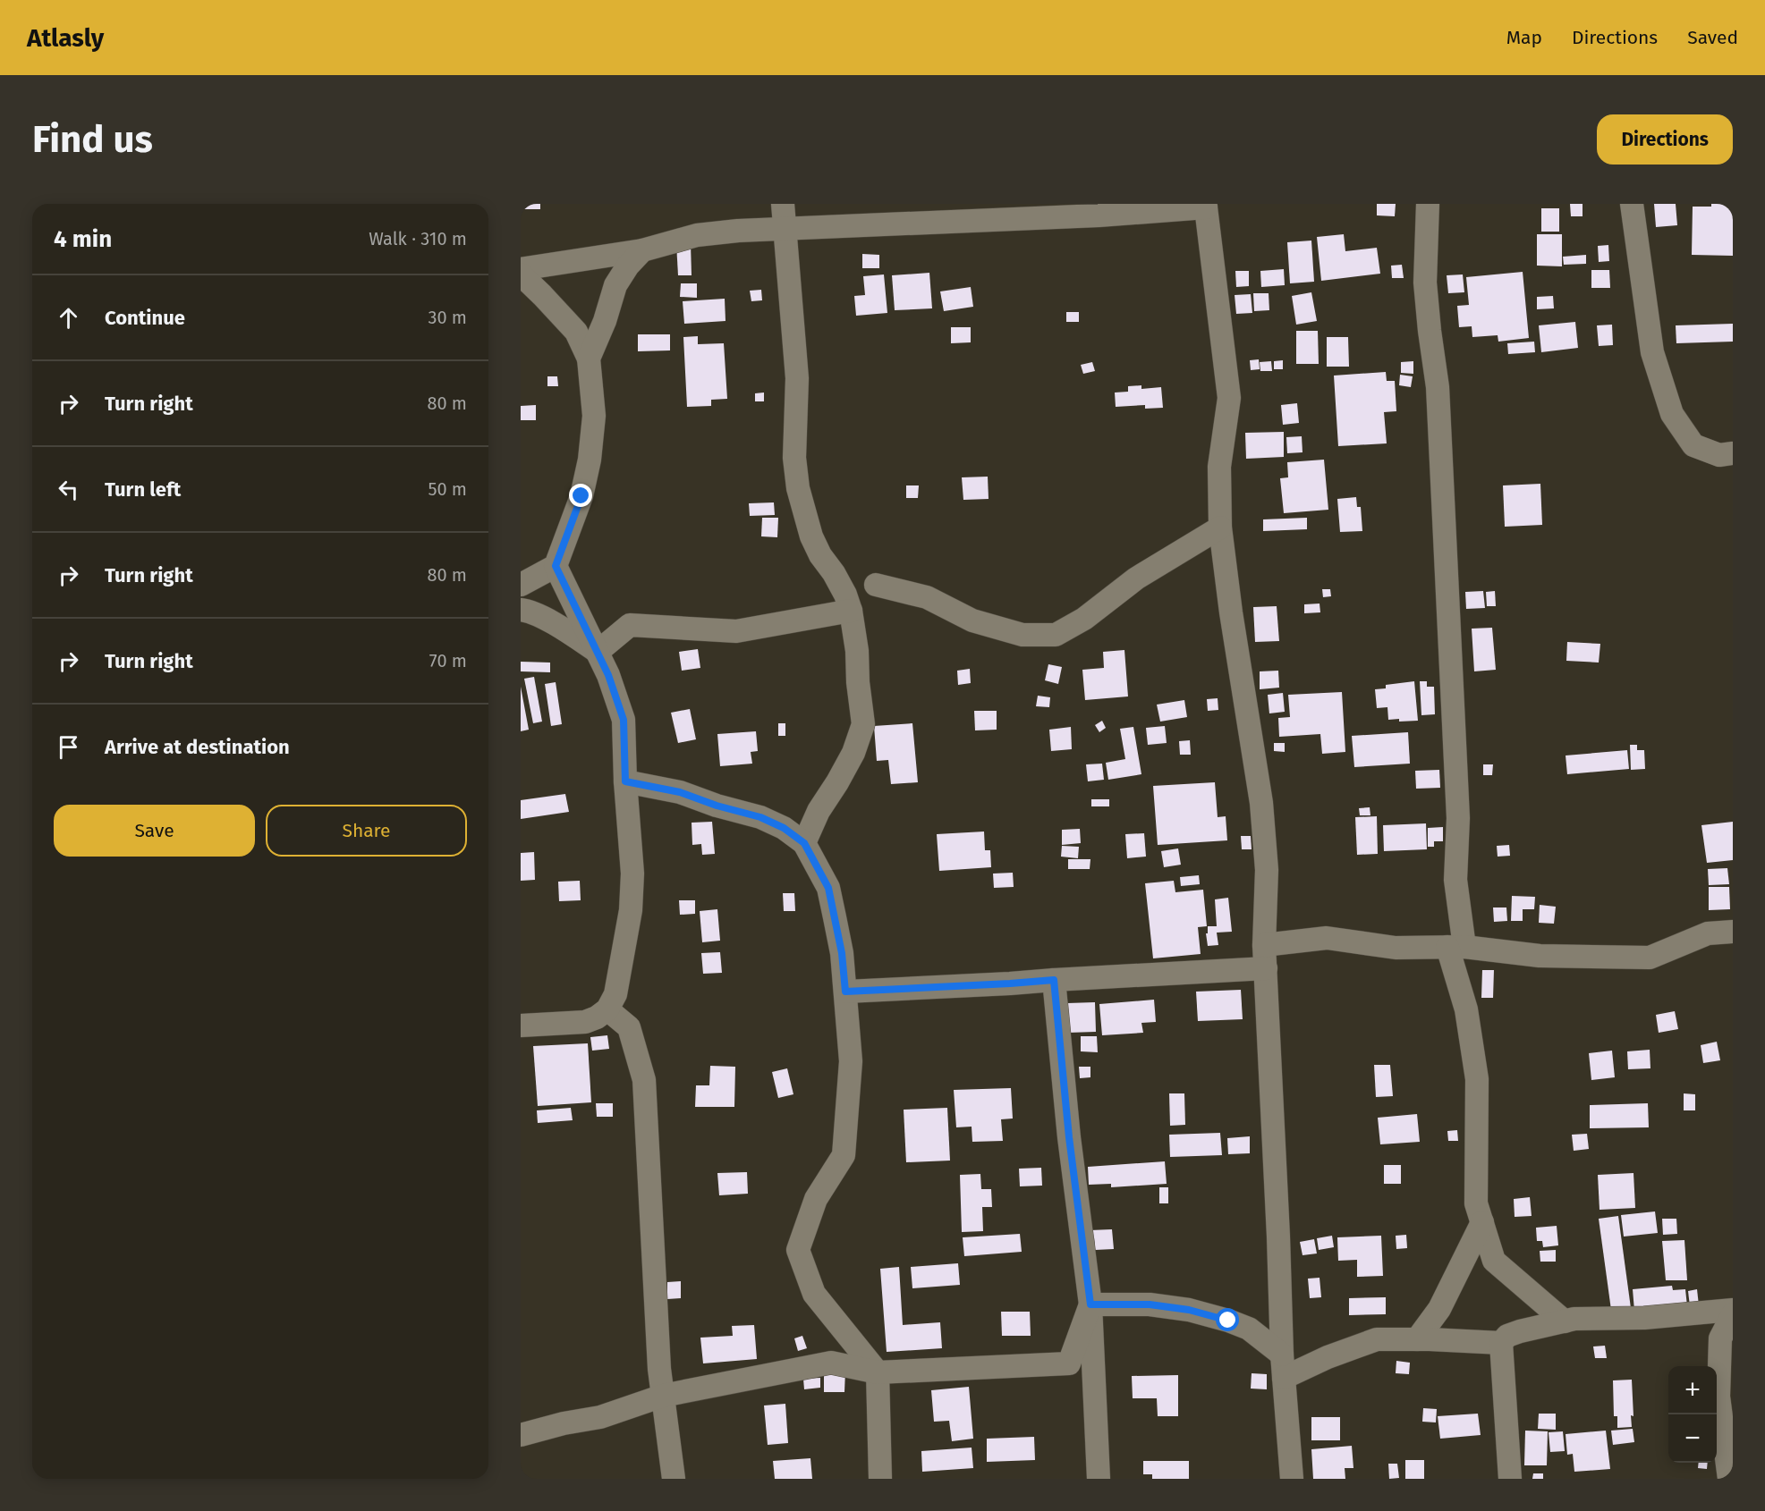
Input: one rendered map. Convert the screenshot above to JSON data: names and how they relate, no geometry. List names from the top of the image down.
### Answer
{
  "page": {
    "header": "Atlasly",
    "nav": ["Map", "Directions", "Saved"],
    "buttons": [
      "Directions",
      ["Save", "Share"]
    ],
    "title": "Find us",
    "heading": ["4 min", "Walk · 310 m"],
    "list": [
      ["Continue", "30 m"],
      ["Turn right", "80 m"],
      ["Turn left", "50 m"],
      ["Turn right", "80 m"],
      ["Turn right", "70 m"],
      "Arrive at destination"
    ],
    "map_buttons": ["+", "−"]
  }
}
